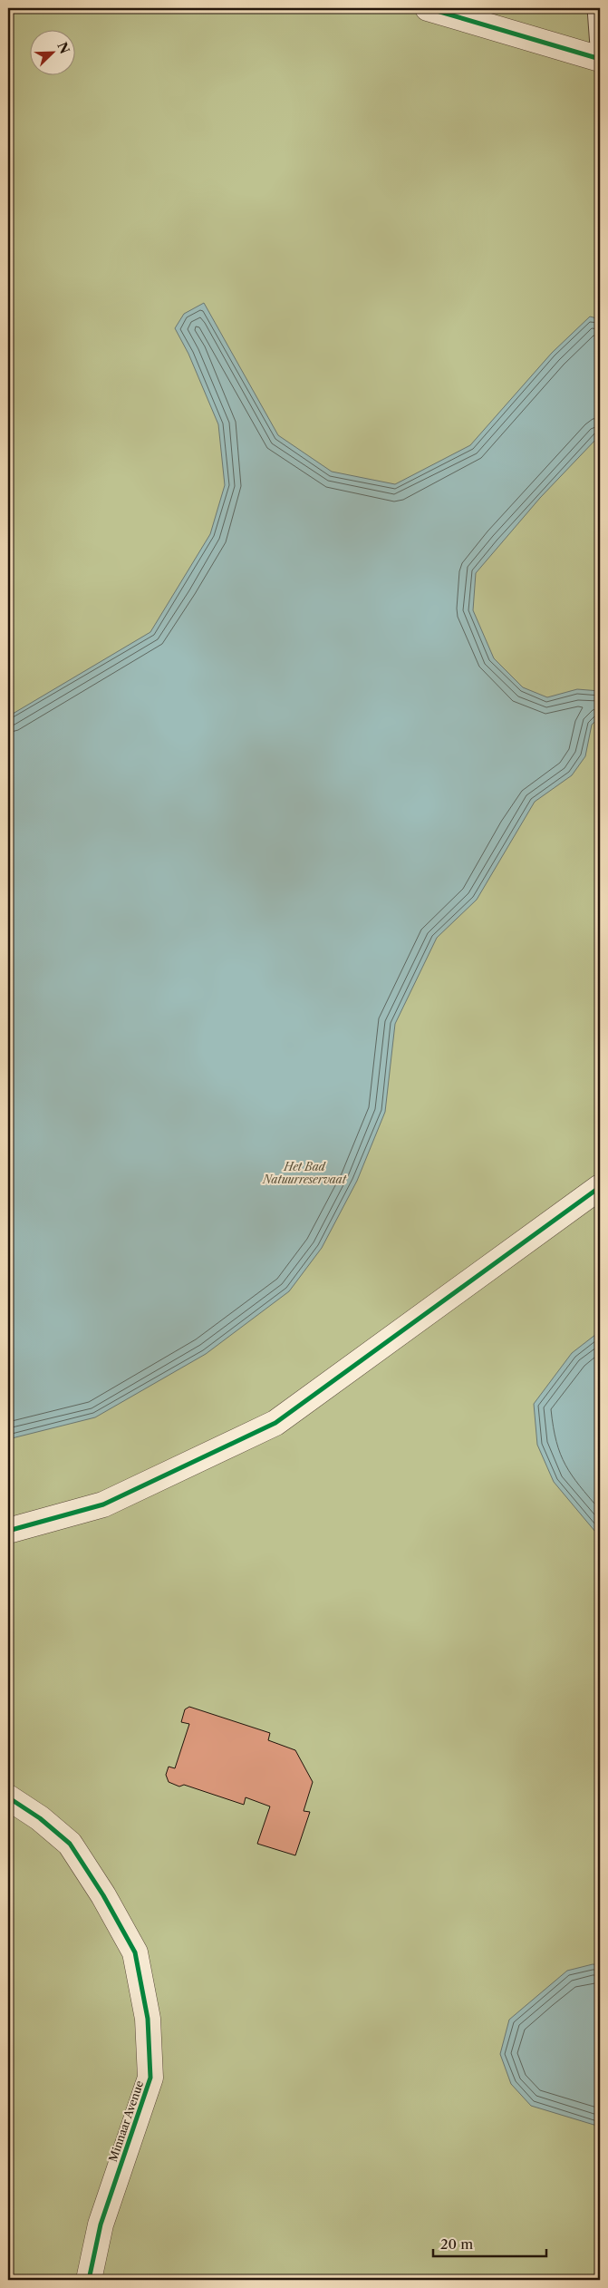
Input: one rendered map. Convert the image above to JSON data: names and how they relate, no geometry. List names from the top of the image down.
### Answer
{
  "streets": {
    "street": ["Minnaar Avenue"]
  },
  "parks": ["Het Bad Natuurreservaat"],
  "scale_bar": "20 m",
  "north": "top right"
}
